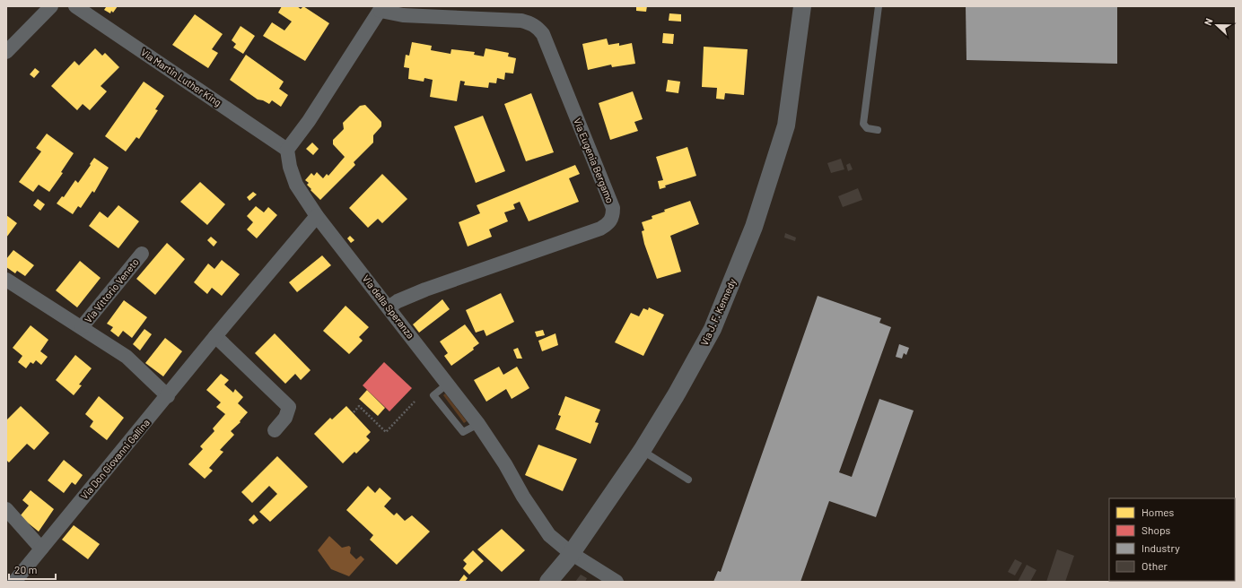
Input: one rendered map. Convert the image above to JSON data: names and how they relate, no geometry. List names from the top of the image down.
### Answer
{
  "streets": {
    "street": [
      "Via Martin Luther King",
      "Via Eugenia Bergamo",
      "Via Vittorio Veneto",
      "Via della Speranza",
      "Via J. F. Kennedy",
      "Via Don Giovanni Gallina"
    ]
  },
  "crossings": [
    ["Via Martin Luther King", "Via della Speranza"],
    ["Via Eugenia Bergamo", "Via della Speranza"],
    ["Via Vittorio Veneto", "Via Don Giovanni Gallina"],
    ["Via della Speranza", "Via J. F. Kennedy"],
    ["Via della Speranza", "Via Don Giovanni Gallina"]
  ],
  "legend": [
    "Homes",
    "Shops",
    "Industry",
    "Other"
  ],
  "scale_bar": "20 m",
  "north": "left"
}
